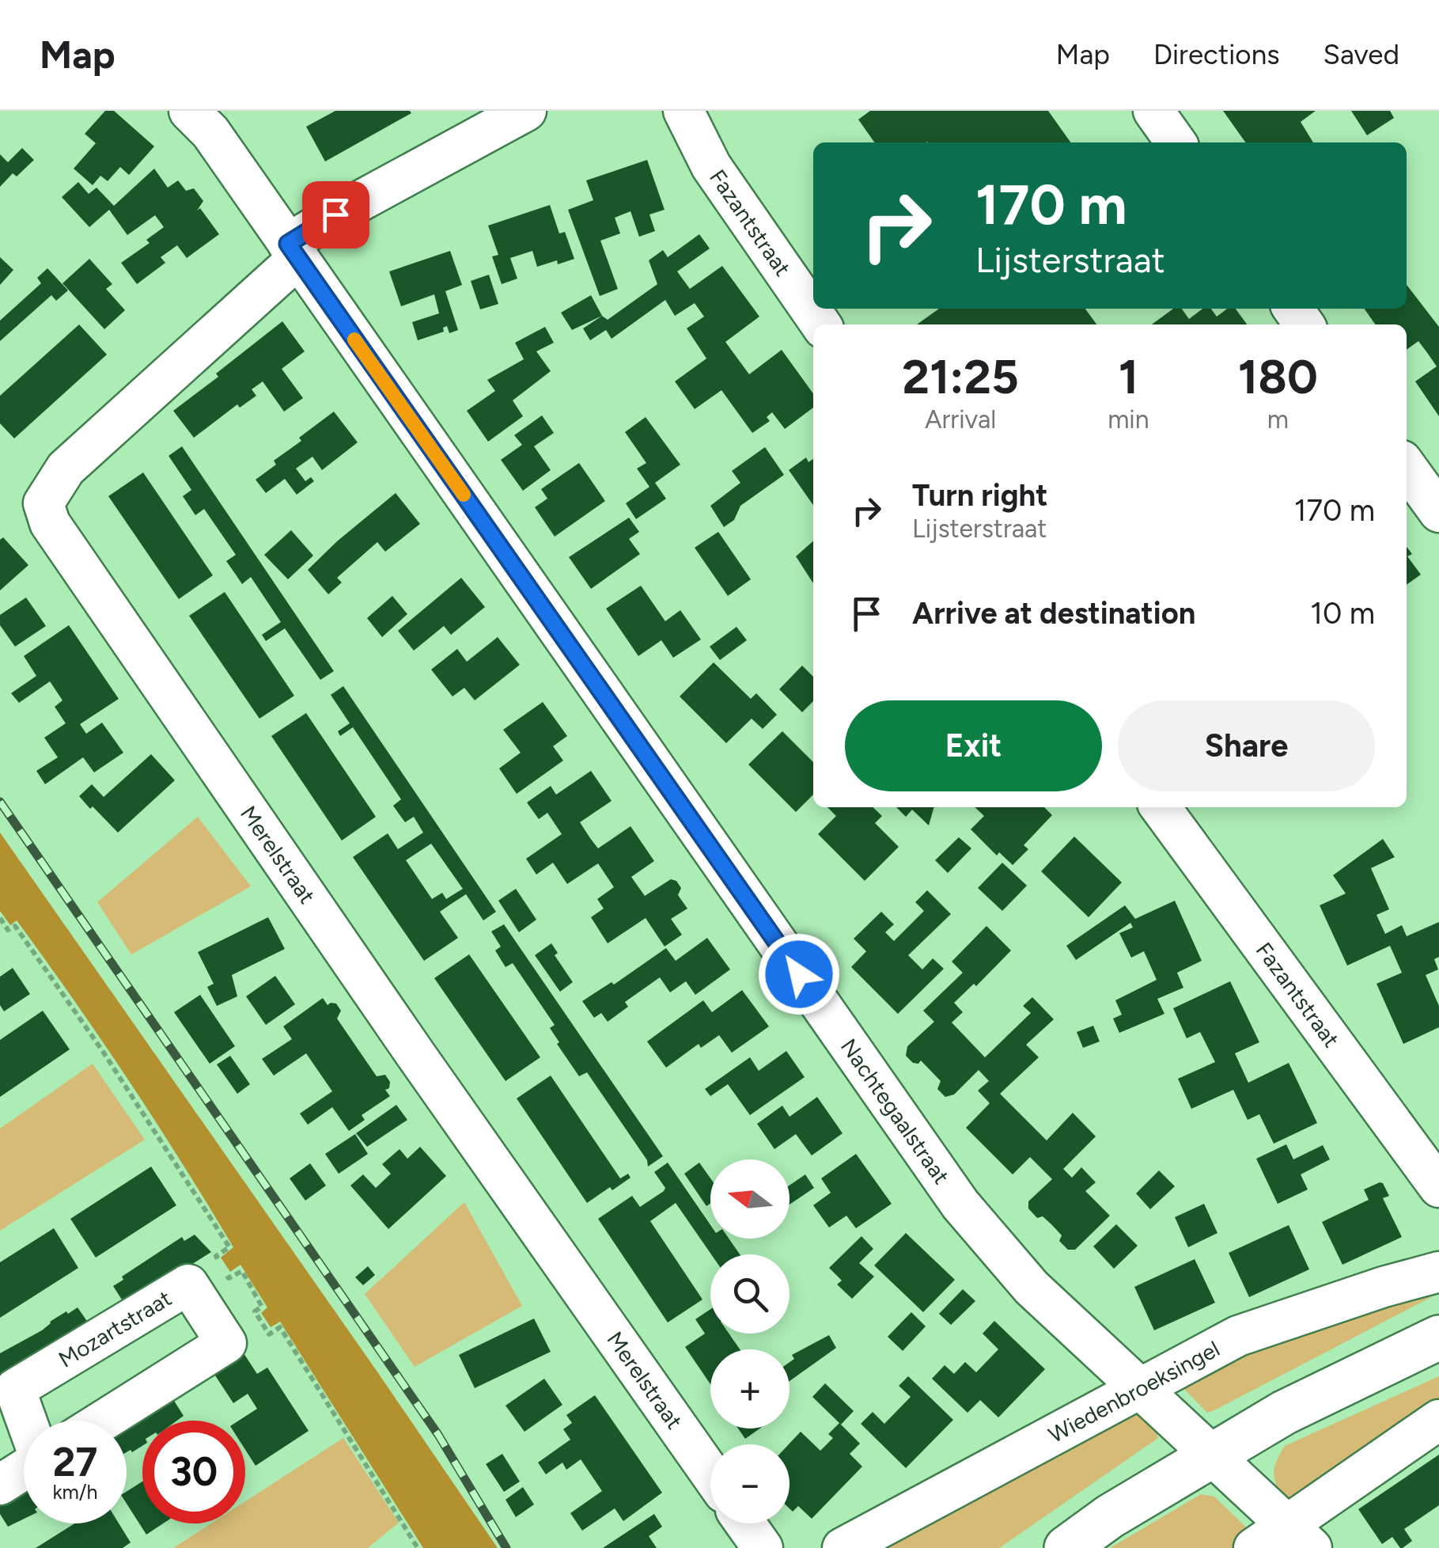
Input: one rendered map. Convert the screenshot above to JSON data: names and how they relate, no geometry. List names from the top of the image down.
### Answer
{
  "streets": {
    "street": [
      "Fazantstraat",
      "Merelstraat",
      "Nachtegaalstraat",
      "Mozartstraat",
      "Wiedenbroeksingel"
    ]
  },
  "crossings": [
    ["Merelstraat", "Nachtegaalstraat"],
    ["Nachtegaalstraat", "Wiedenbroeksingel"]
  ],
  "north": "left",
  "page": {
    "header": "Map",
    "nav": ["Map", "Directions", "Saved"],
    "turn": ["170 m", "Lijsterstraat"],
    "eta": [
      "21:25",
      "Arrival",
      "1",
      "min",
      "180",
      "m"
    ],
    "list": [
      {
        "name": "Turn right",
        "note": "Lijsterstraat",
        "value": "170 m"
      },
      {
        "name": "Arrive at destination",
        "value": "10 m"
      }
    ],
    "buttons": ["Exit", "Share"],
    "map_buttons": ["+", "−"],
    "speed": "27 km/h",
    "limit": "30"
  }
}
